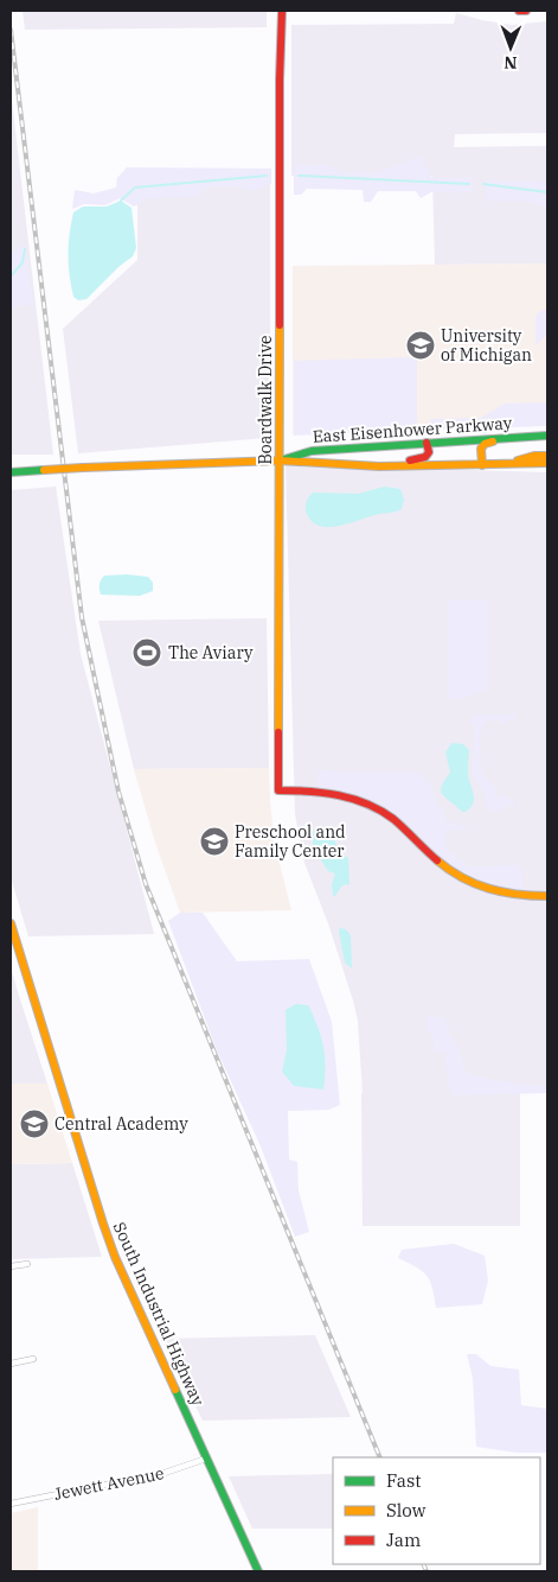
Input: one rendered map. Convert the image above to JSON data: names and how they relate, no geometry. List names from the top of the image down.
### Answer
{
  "streets": {
    "street": [
      "Boardwalk Drive",
      "East Eisenhower Parkway",
      "South Industrial Highway",
      "Jewett Avenue"
    ]
  },
  "crossings": [
    ["Boardwalk Drive", "East Eisenhower Parkway"],
    ["South Industrial Highway", "Jewett Avenue"]
  ],
  "places": {
    "school or university": ["University of Michigan", "Preschool and Family Center", "Central Academy"],
    "sports": ["The Aviary"]
  },
  "legend": ["Fast", "Slow", "Jam"],
  "north": "bottom"
}
